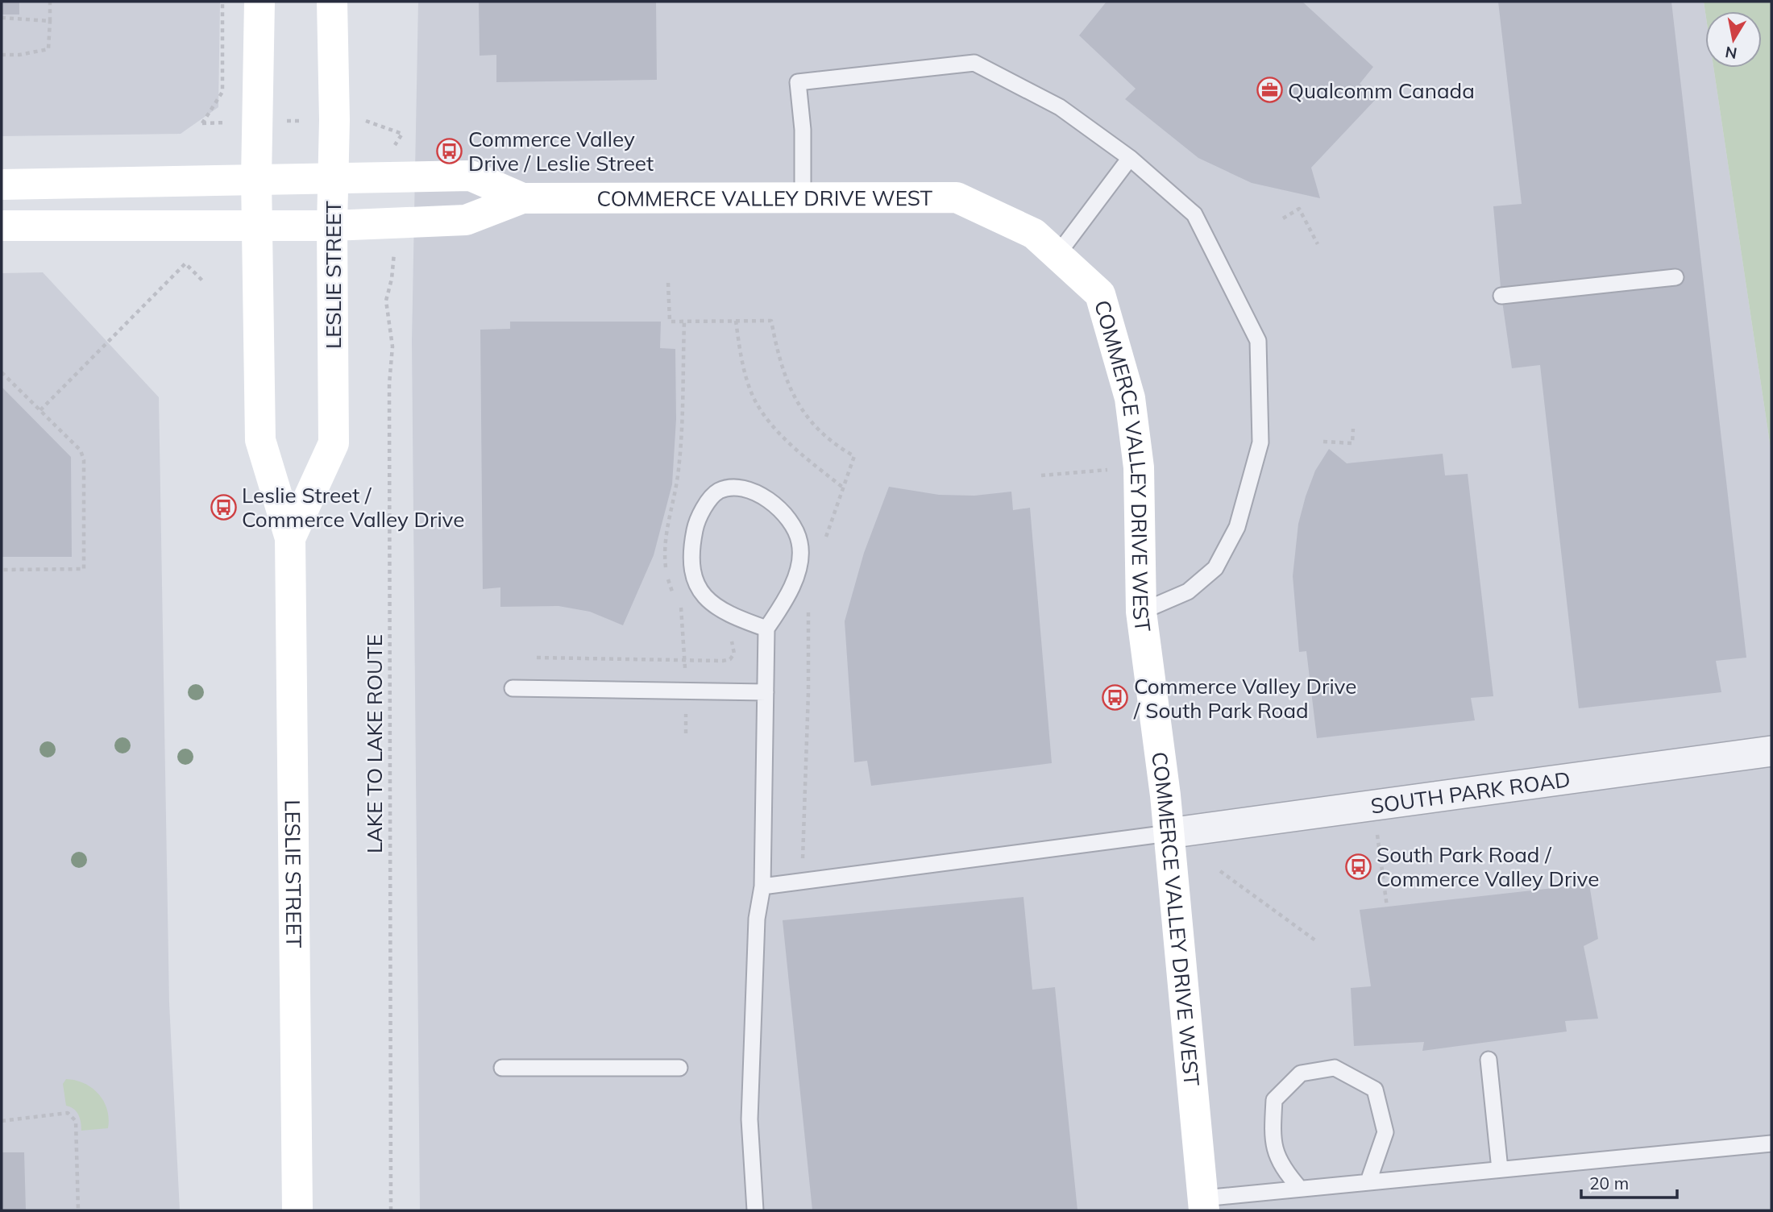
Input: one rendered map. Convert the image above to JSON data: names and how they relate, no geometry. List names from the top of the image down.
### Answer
{
  "streets": {
    "street": ["COMMERCE VALLEY DRIVE WEST", "LESLIE STREET", "SOUTH PARK ROAD"],
    "path": ["LAKE TO LAKE ROUTE"]
  },
  "crossings": [
    ["COMMERCE VALLEY DRIVE WEST", "LESLIE STREET"],
    ["COMMERCE VALLEY DRIVE WEST", "SOUTH PARK ROAD"]
  ],
  "places": {
    "office": ["Qualcomm Canada"],
    "bus stop": [
      "Commerce Valley Drive / Leslie Street",
      "Leslie Street / Commerce Valley Drive",
      "Commerce Valley Drive / South Park Road",
      "South Park Road / Commerce Valley Drive"
    ]
  },
  "scale_bar": "20 m",
  "north": "bottom"
}
